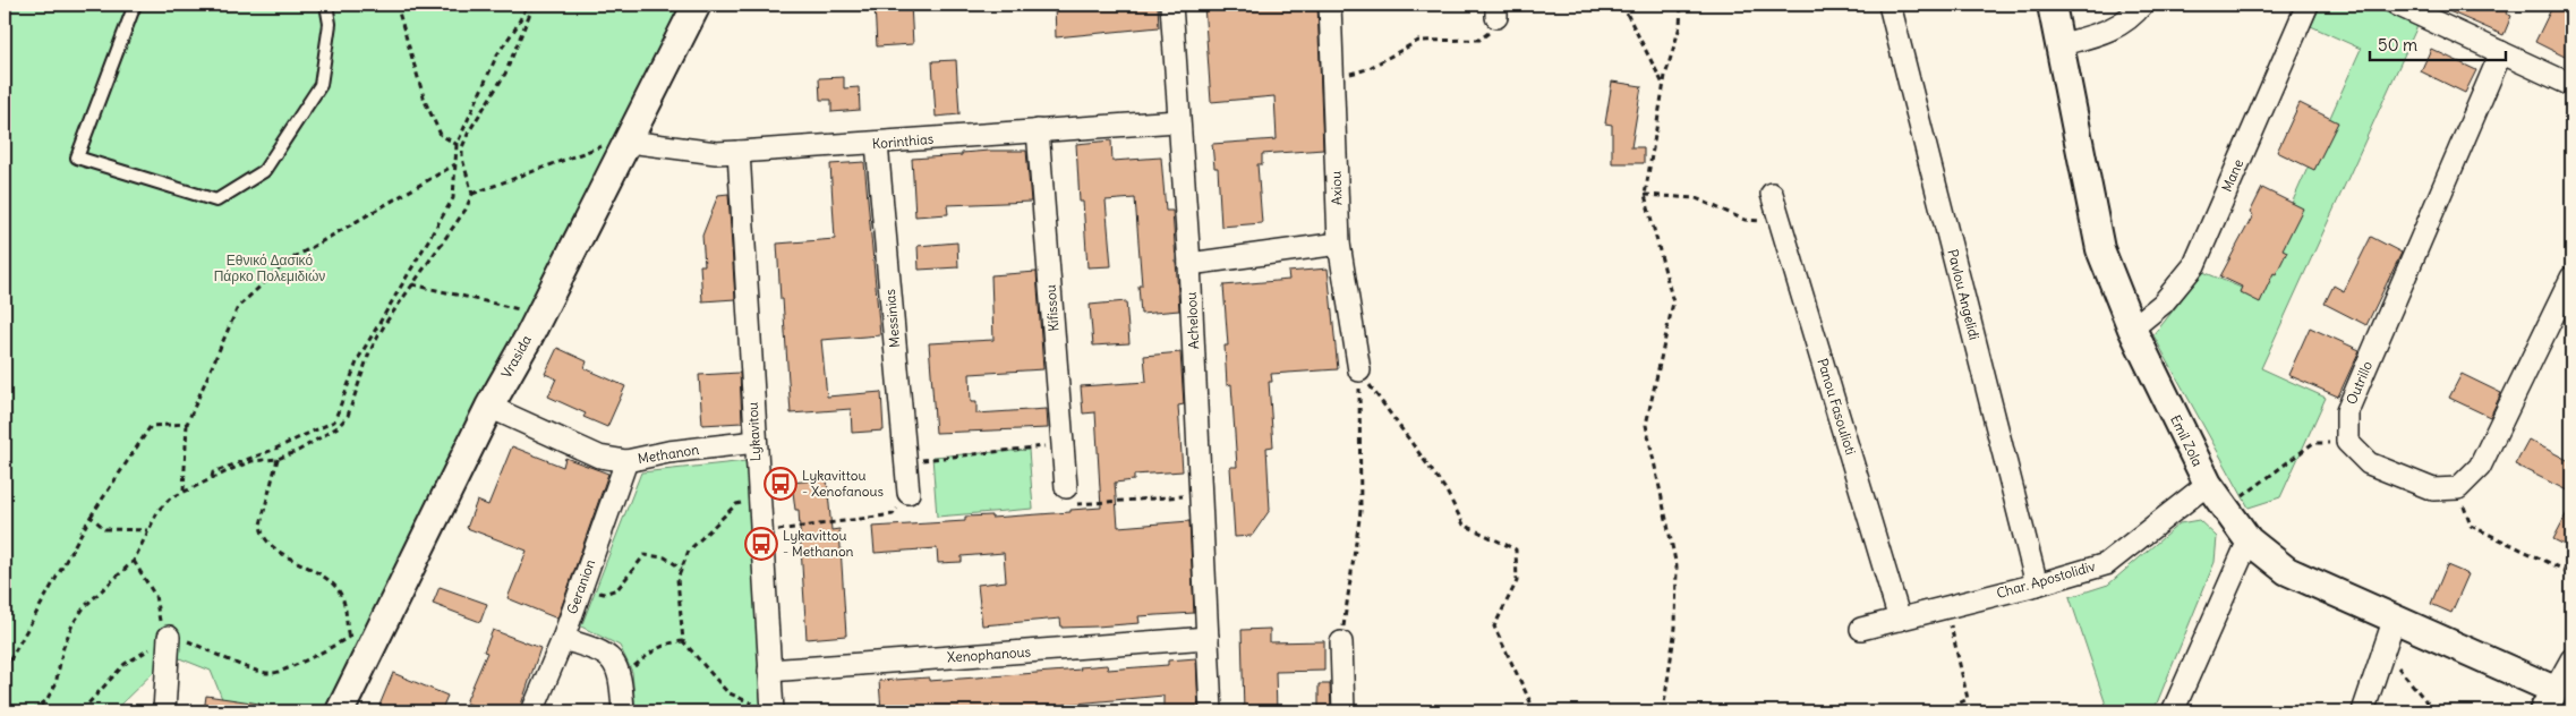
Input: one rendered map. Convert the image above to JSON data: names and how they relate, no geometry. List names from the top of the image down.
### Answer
{
  "streets": {
    "street": [
      "Korinthias",
      "Mane",
      "Axiou",
      "Pavlou Angelidi",
      "Kifissou",
      "Messinias",
      "Acheloou",
      "Vrasida",
      "Outrillo",
      "Panou Fasoulioti",
      "Lykavitou",
      "Emil Zola",
      "Methanon",
      "Char. Apostolidiv",
      "Geranion",
      "Xenophanous"
    ]
  },
  "crossings": [
    ["Korinthias", "Kifissou"],
    ["Korinthias", "Messinias"],
    ["Korinthias", "Acheloou"],
    ["Korinthias", "Vrasida"],
    ["Korinthias", "Lykavitou"],
    ["Mane", "Emil Zola"],
    ["Pavlou Angelidi", "Char. Apostolidiv"],
    ["Acheloou", "Xenophanous"],
    ["Vrasida", "Methanon"],
    ["Panou Fasoulioti", "Char. Apostolidiv"],
    ["Lykavitou", "Methanon"],
    ["Lykavitou", "Xenophanous"],
    ["Emil Zola", "Char. Apostolidiv"],
    ["Methanon", "Geranion"]
  ],
  "parks": ["Εθνικό Δασικό Πάρκο Πολεμιδιών"],
  "places": {
    "bus stop": ["Lykavittou - Xenofanous", "Lykavittou - Methanon"]
  },
  "scale_bar": "50 m"
}
